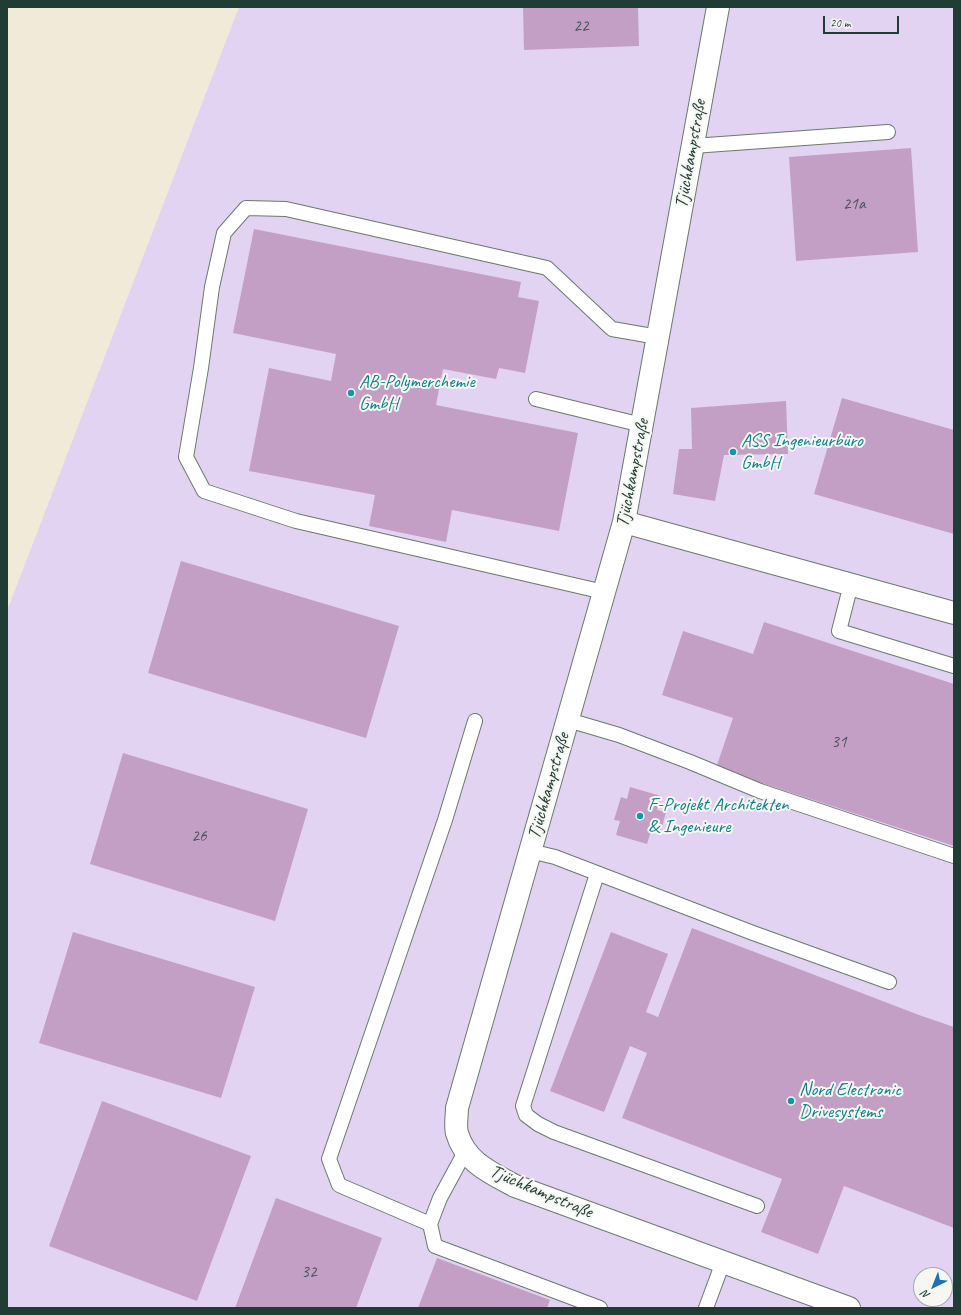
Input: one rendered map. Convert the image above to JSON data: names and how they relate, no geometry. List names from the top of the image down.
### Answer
{
  "streets": {
    "street": ["Tjüchkampstraße"]
  },
  "places": [
    "AB-Polymerchemie GmbH",
    "ASS Ingenieurbüro GmbH",
    "F-Projekt Architekten & Ingenieure",
    "Nord Electronic Drivesystems"
  ],
  "house_numbers": [
    "22",
    "21a",
    "31",
    "26",
    "32"
  ],
  "scale_bar": "20 m",
  "north": "bottom left"
}
